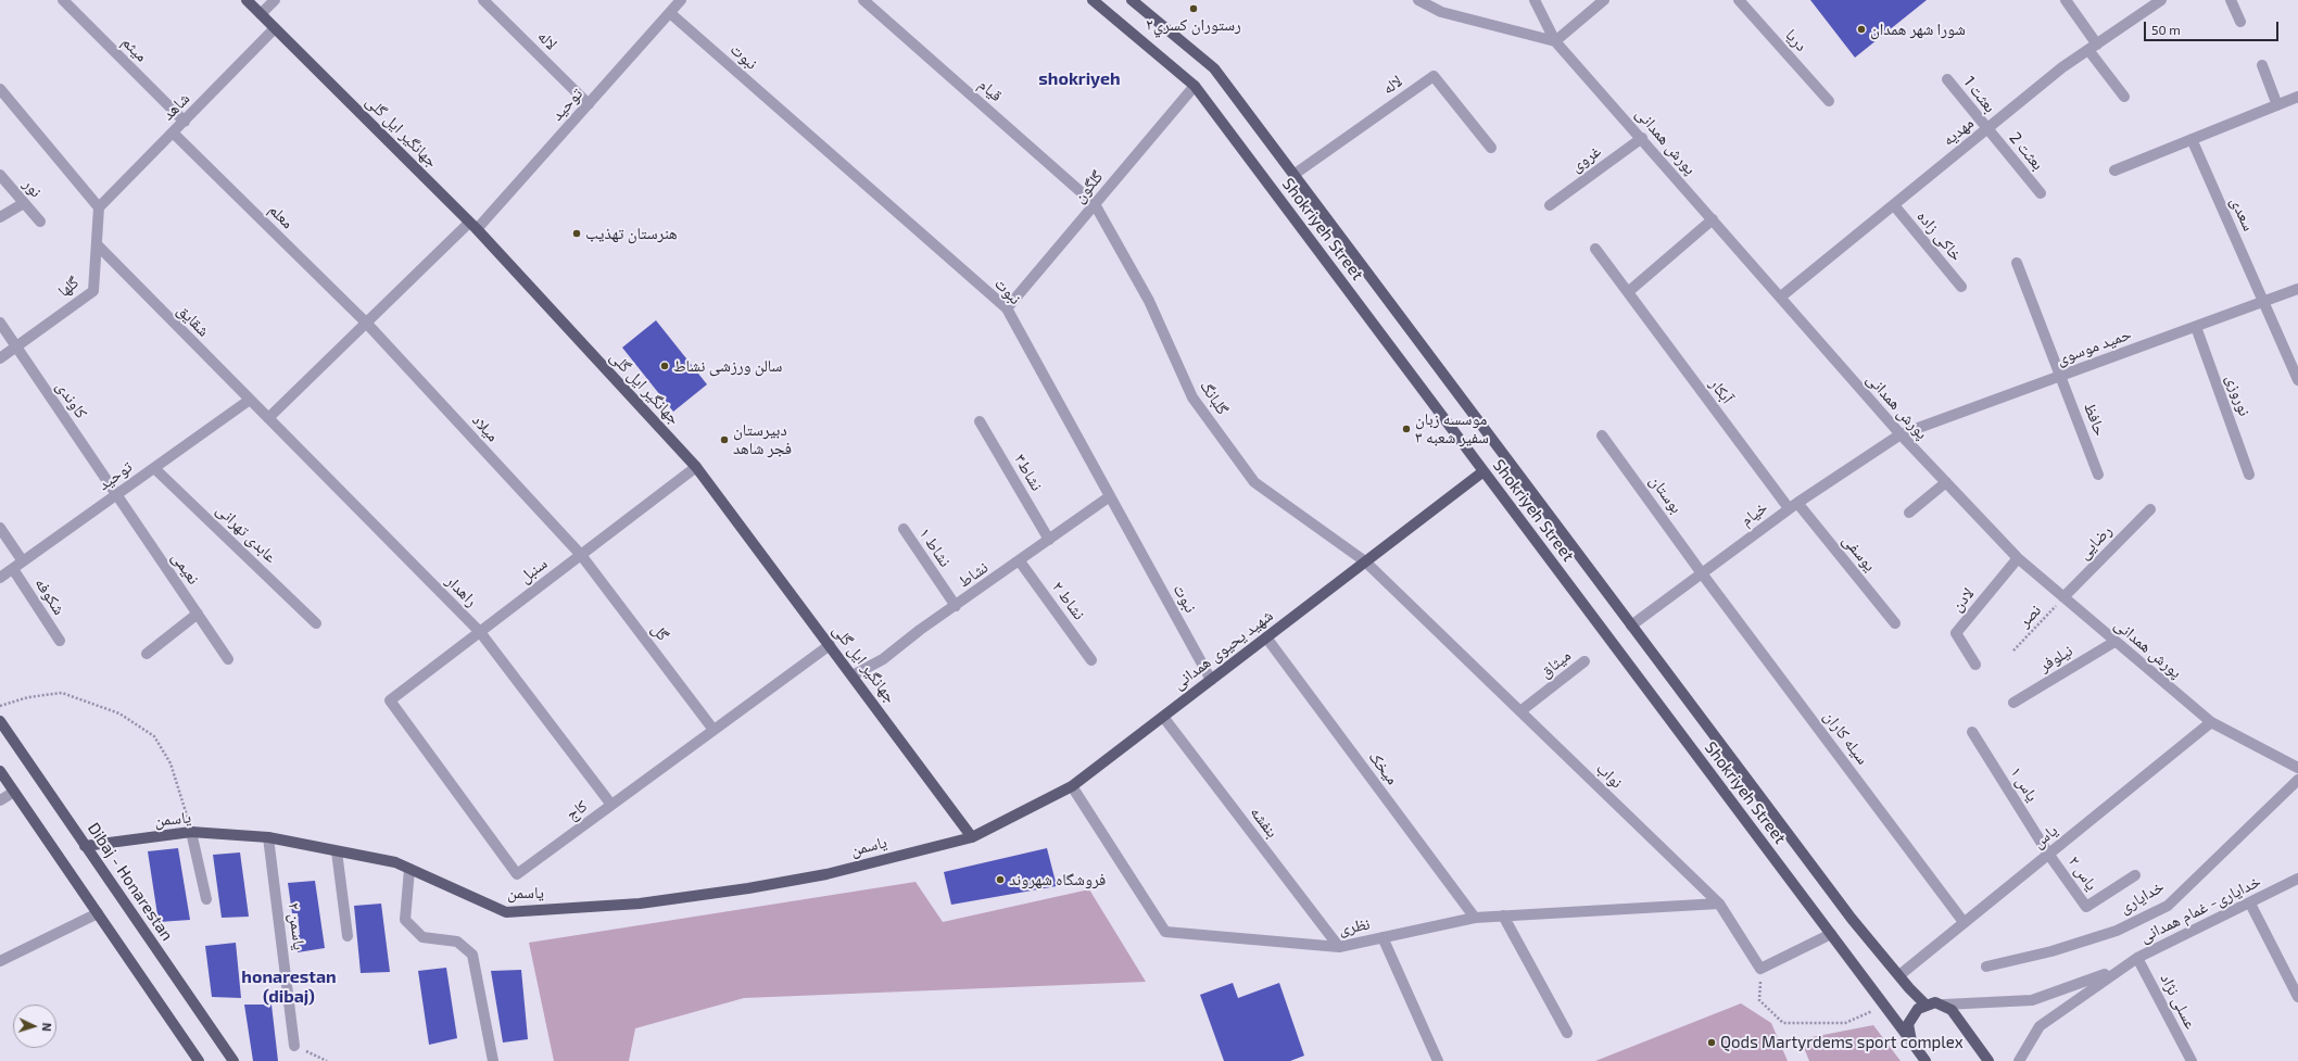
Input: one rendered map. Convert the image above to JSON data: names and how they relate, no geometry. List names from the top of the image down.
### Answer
{
  "streets": {
    "main road": [
      "جهانگیر ایل گلی",
      "Shokriyeh Street",
      "شهید یحیوی همدانی",
      "یاسمن",
      "Dibaj - Honarestan"
    ],
    "street": [
      "لاله",
      "دریا",
      "میثم",
      "نبوت",
      "قیام",
      "بعثت 1",
      "توحید",
      "شاهد",
      "مهدیه",
      "پورش همدانی",
      "بعثت 2",
      "غروی",
      "گلگون",
      "نور",
      "سعدی",
      "معلم",
      "خاکی زاده",
      "گلها",
      "شقایق",
      "حمید موسوی",
      "آبکار",
      "نوروزی",
      "گلبانگ",
      "کاوندی",
      "حافظ",
      "میلاد",
      "نشاط۳",
      "بوستان",
      "خیام",
      "عابدی تهرانی",
      "رضایی",
      "نشاط ۱",
      "یوسفی",
      "نعیمی",
      "سنبل",
      "نشاط",
      "راهدار",
      "شکوفه",
      "لادن",
      "نشاط ۲",
      "گل",
      "نیلوفر",
      "میثاق",
      "سیله کاران",
      "میخک",
      "نواب",
      "یاس ۱",
      "کاج",
      "بنفشه",
      "یاس",
      "یاس ۲",
      "خدایاری",
      "خدایاری- غمام همدانی",
      "یاسمن ۲",
      "نظری",
      "عسلی نژاد"
    ],
    "path": ["نصر"]
  },
  "crossings": [
    ["لاله", "توحید"],
    ["لاله", "Shokriyeh Street"],
    ["میثم", "شاهد"],
    ["نبوت", "توحید"],
    ["نبوت", "گلگون"],
    ["نبوت", "نشاط"],
    ["نبوت", "شهید یحیوی همدانی"],
    ["قیام", "گلگون"],
    ["قیام", "گلبانگ"],
    ["بعثت 1", "مهدیه"],
    ["بعثت 1", "بعثت 2"],
    ["توحید", "جهانگیر ایل گلی"],
    ["توحید", "معلم"],
    ["توحید", "شقایق"],
    ["توحید", "کاوندی"],
    ["توحید", "میلاد"],
    ["توحید", "عابدی تهرانی"],
    ["توحید", "نعیمی"],
    ["توحید", "راهدار"],
    ["توحید", "شکوفه"],
    ["شاهد", "جهانگیر ایل گلی"],
    ["شاهد", "معلم"],
    ["شاهد", "گلها"],
    ["جهانگیر ایل گلی", "سنبل"],
    ["جهانگیر ایل گلی", "نشاط"],
    ["جهانگیر ایل گلی", "شهید یحیوی همدانی"],
    ["جهانگیر ایل گلی", "کاج"],
    ["جهانگیر ایل گلی", "یاسمن"],
    ["مهدیه", "پورش همدانی"],
    ["مهدیه", "بعثت 2"],
    ["مهدیه", "خاکی زاده"],
    ["پورش همدانی", "غروی"],
    ["پورش همدانی", "حمید موسوی"],
    ["پورش همدانی", "خیام"],
    ["پورش همدانی", "رضایی"],
    ["پورش همدانی", "لادن"],
    ["پورش همدانی", "نصر"],
    ["پورش همدانی", "نیلوفر"],
    ["پورش همدانی", "یاس"],
    ["گلگون", "Shokriyeh Street"],
    ["گلگون", "گلبانگ"],
    ["سعدی", "حمید موسوی"],
    ["معلم", "میلاد"],
    ["Shokriyeh Street", "خیام"],
    ["Shokriyeh Street", "شهید یحیوی همدانی"],
    ["Shokriyeh Street", "یاس"],
    ["گلها", "شقایق"],
    ["گلها", "کاوندی"],
    ["شقایق", "راهدار"],
    ["حمید موسوی", "نوروزی"],
    ["حمید موسوی", "حافظ"],
    ["حمید موسوی", "خیام"],
    ["آبکار", "خیام"],
    ["آبکار", "یوسفی"],
    ["گلبانگ", "شهید یحیوی همدانی"],
    ["گلبانگ", "نواب"],
    ["کاوندی", "نعیمی"],
    ["میلاد", "سنبل"],
    ["میلاد", "گل"],
    ["نشاط۳", "نشاط"],
    ["بوستان", "خیام"],
    ["بوستان", "سیله کاران"],
    ["خیام", "یوسفی"],
    ["خیام", "سیله کاران"],
    ["رضایی", "نصر"],
    ["نشاط ۱", "نشاط"],
    ["سنبل", "راهدار"],
    ["سنبل", "گل"],
    ["سنبل", "کاج"],
    ["نشاط", "نشاط ۲"],
    ["راهدار", "کاج"],
    ["گل", "کاج"],
    ["شهید یحیوی همدانی", "میخک"],
    ["شهید یحیوی همدانی", "نواب"],
    ["شهید یحیوی همدانی", "یاسمن"],
    ["شهید یحیوی همدانی", "بنفشه"],
    ["شهید یحیوی همدانی", "نظری"],
    ["میثاق", "نواب"],
    ["سیله کاران", "یاس"],
    ["میخک", "نظری"],
    ["نواب", "نظری"],
    ["یاس ۱", "یاس"],
    ["یاس ۱", "یاس ۲"],
    ["یاسمن", "Dibaj - Honarestan"],
    ["یاسمن", "یاسمن ۲"],
    ["بنفشه", "نظری"],
    ["یاس", "یاس ۲"],
    ["خدایاری- غمام همدانی", "عسلی نژاد"]
  ],
  "districts": ["shokriyeh", "honarestan (dibaj)"],
  "places": [
    "رستوران کسري٢",
    "شورا شهر همدان",
    "هنرستان تهذیب",
    "سالن ورزشی نشاط",
    "موسسه زبان سفیر شعبه ۳",
    "دبیرستان فجر شاهد",
    "فروشگاه شهروند",
    "Qods Martyrdems sport complex"
  ],
  "scale_bar": "50 m",
  "north": "right"
}
